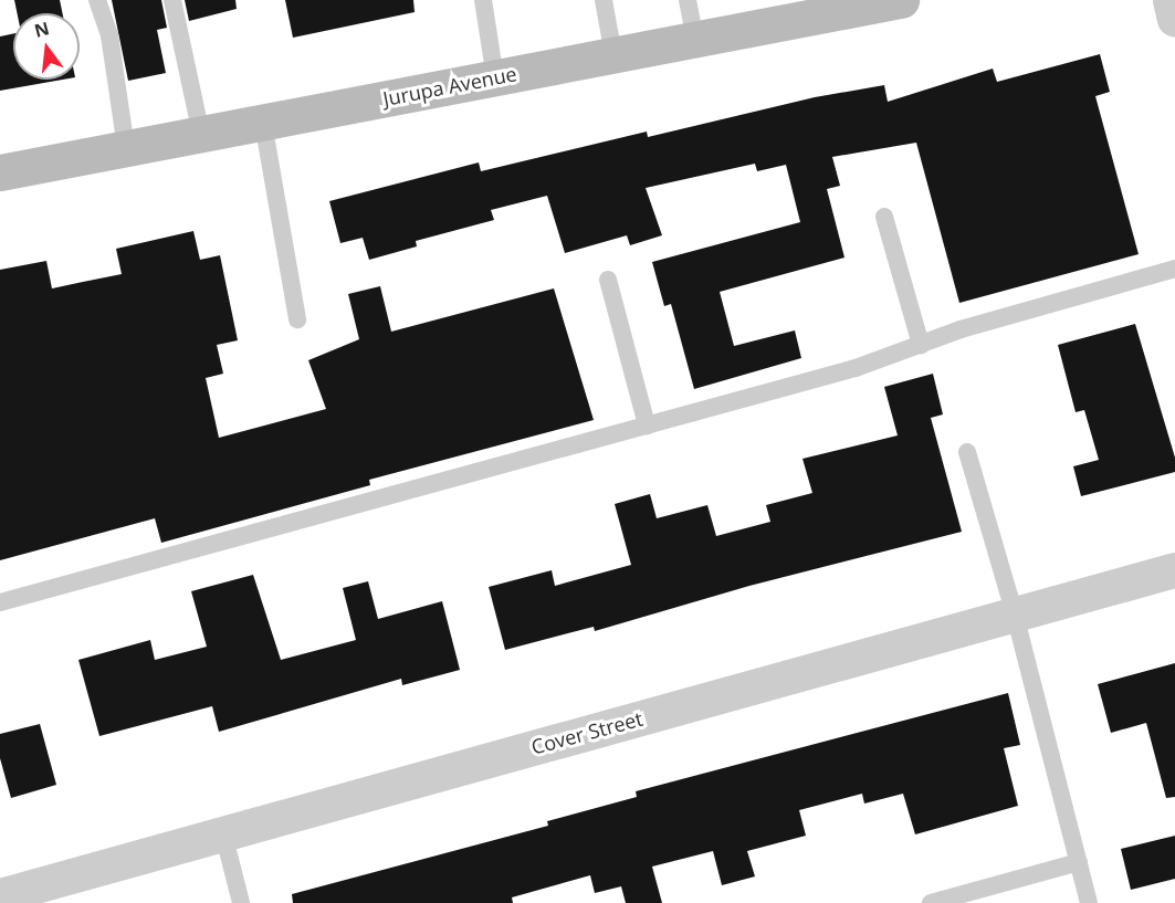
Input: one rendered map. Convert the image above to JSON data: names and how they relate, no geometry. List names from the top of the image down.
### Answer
{
  "streets": {
    "main road": ["Jurupa Avenue"],
    "street": ["Cover Street"]
  },
  "north": "top"
}
